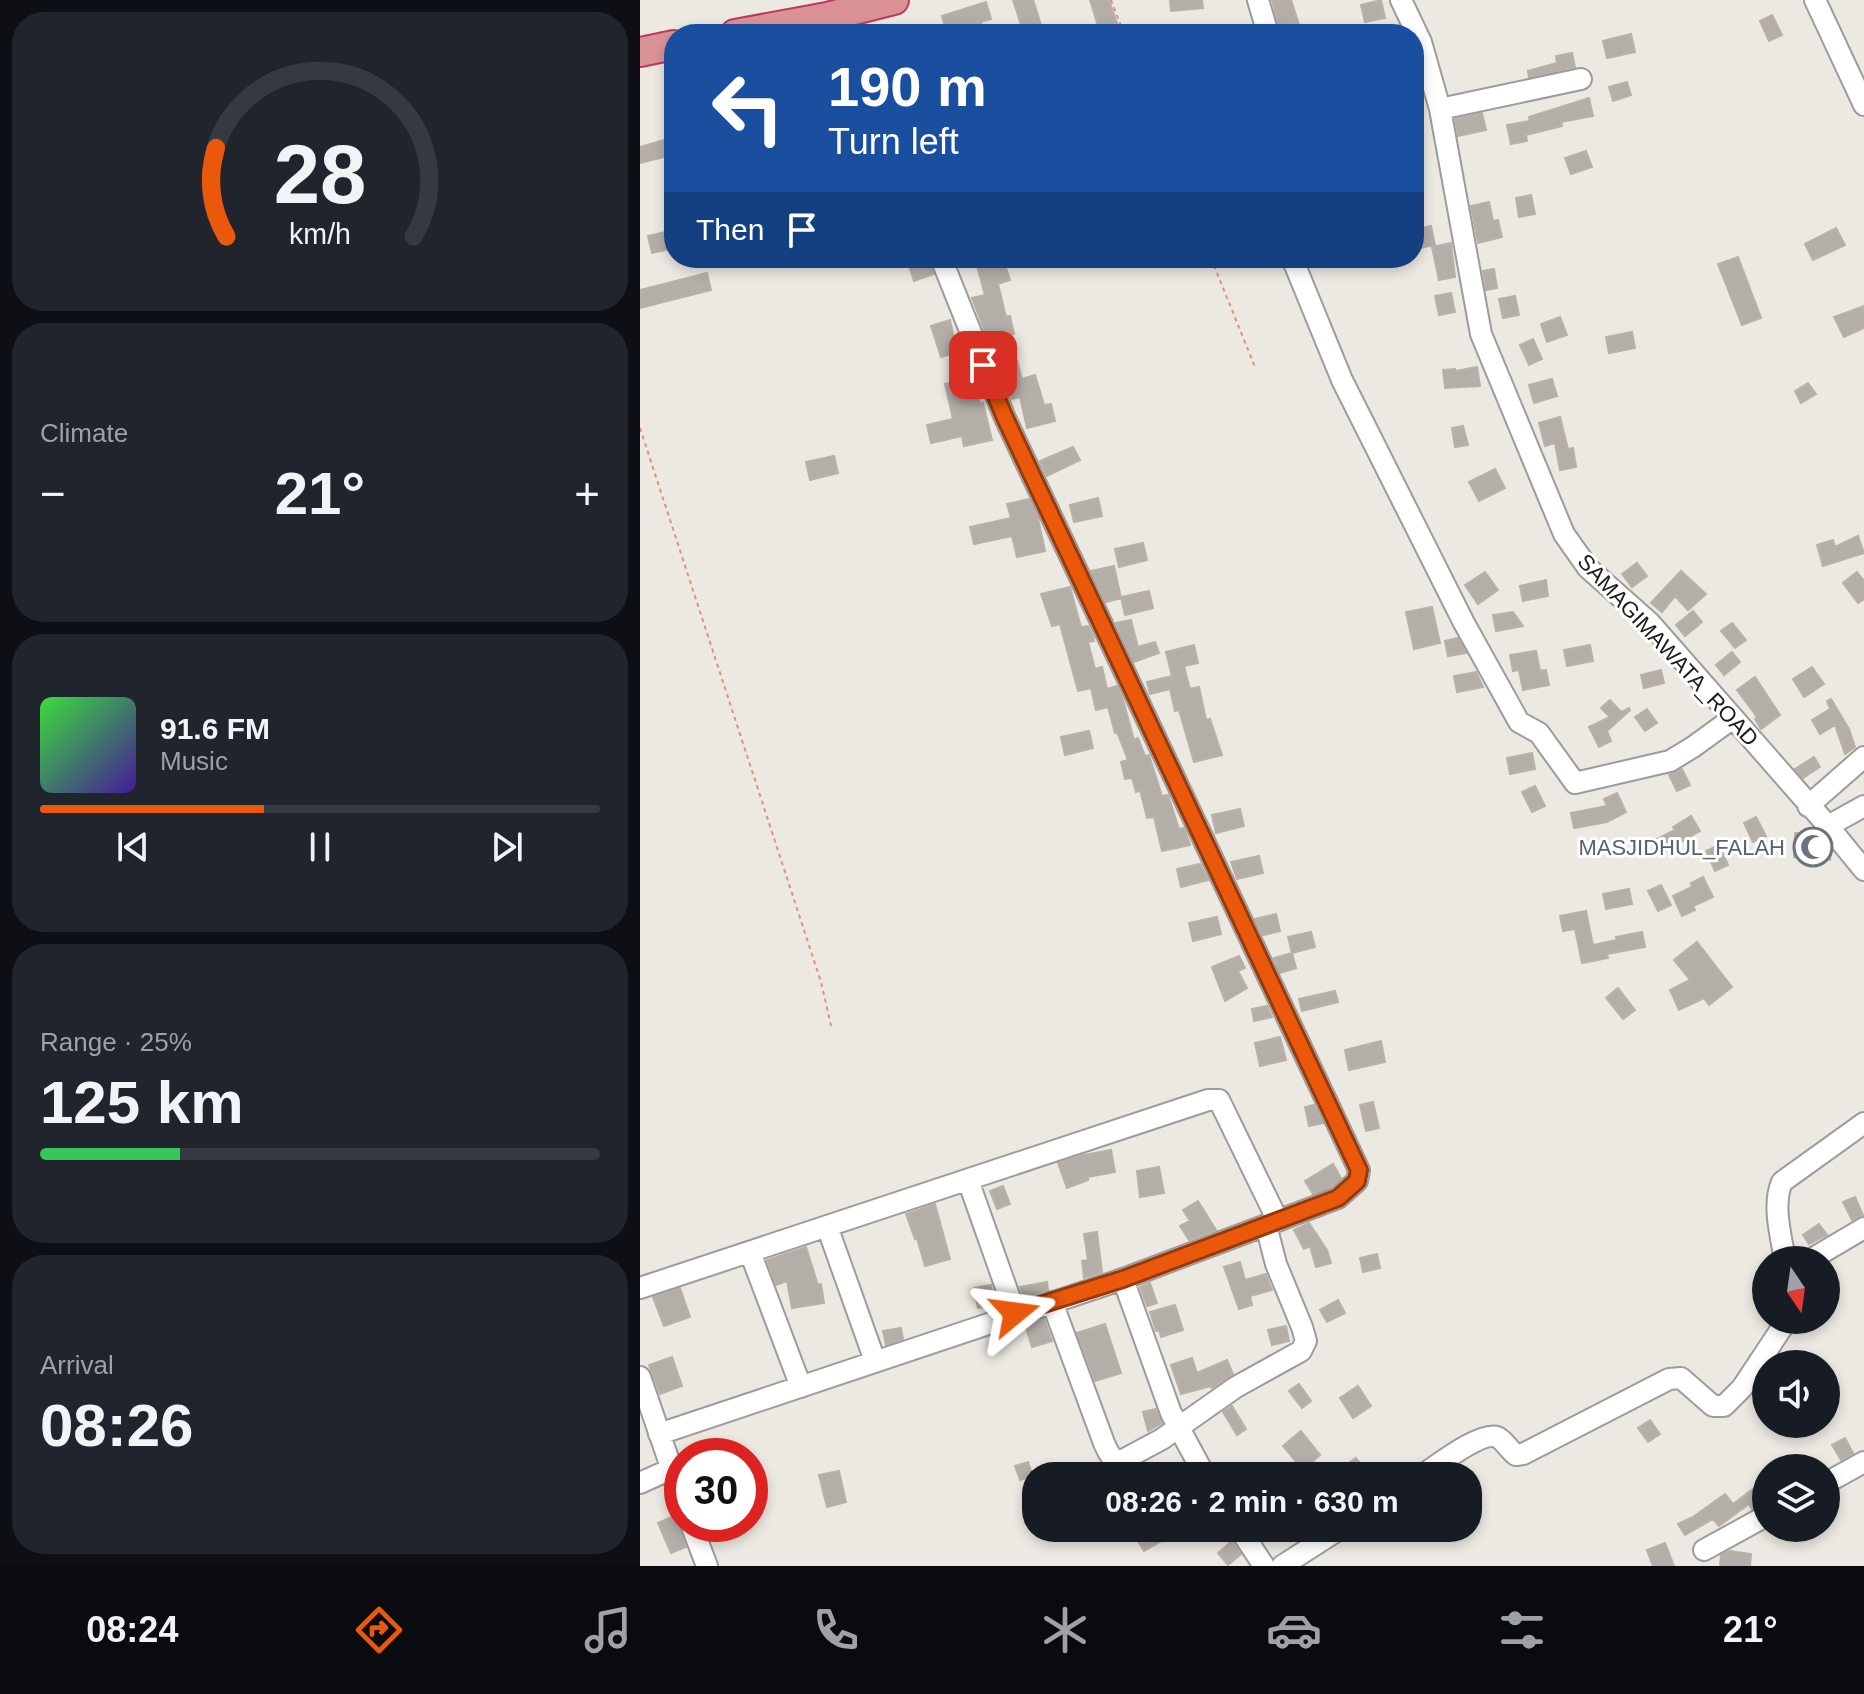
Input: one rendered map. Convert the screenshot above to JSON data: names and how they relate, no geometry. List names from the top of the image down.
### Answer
{
  "streets": {
    "street": ["SAMAGIMAWATA_ROAD"]
  },
  "places": {
    "mosque": ["MASJIDHUL_FALAH"]
  },
  "north": "bottom",
  "page": {
    "turn": ["190 m", "Turn left"],
    "then": "Then",
    "tile": [
      "Climate",
      ["Range · 25%", "125 km"],
      ["Arrival", "08:26"]
    ],
    "heat": ["−", "21°", "+"],
    "song": ["91.6 FM", "Music"],
    "limit": "30",
    "trip": "08:26 · 2 min · 630 m",
    "tabs": ["08:24", "21°"],
    "gauge": ["28", "km/h"]
  }
}
